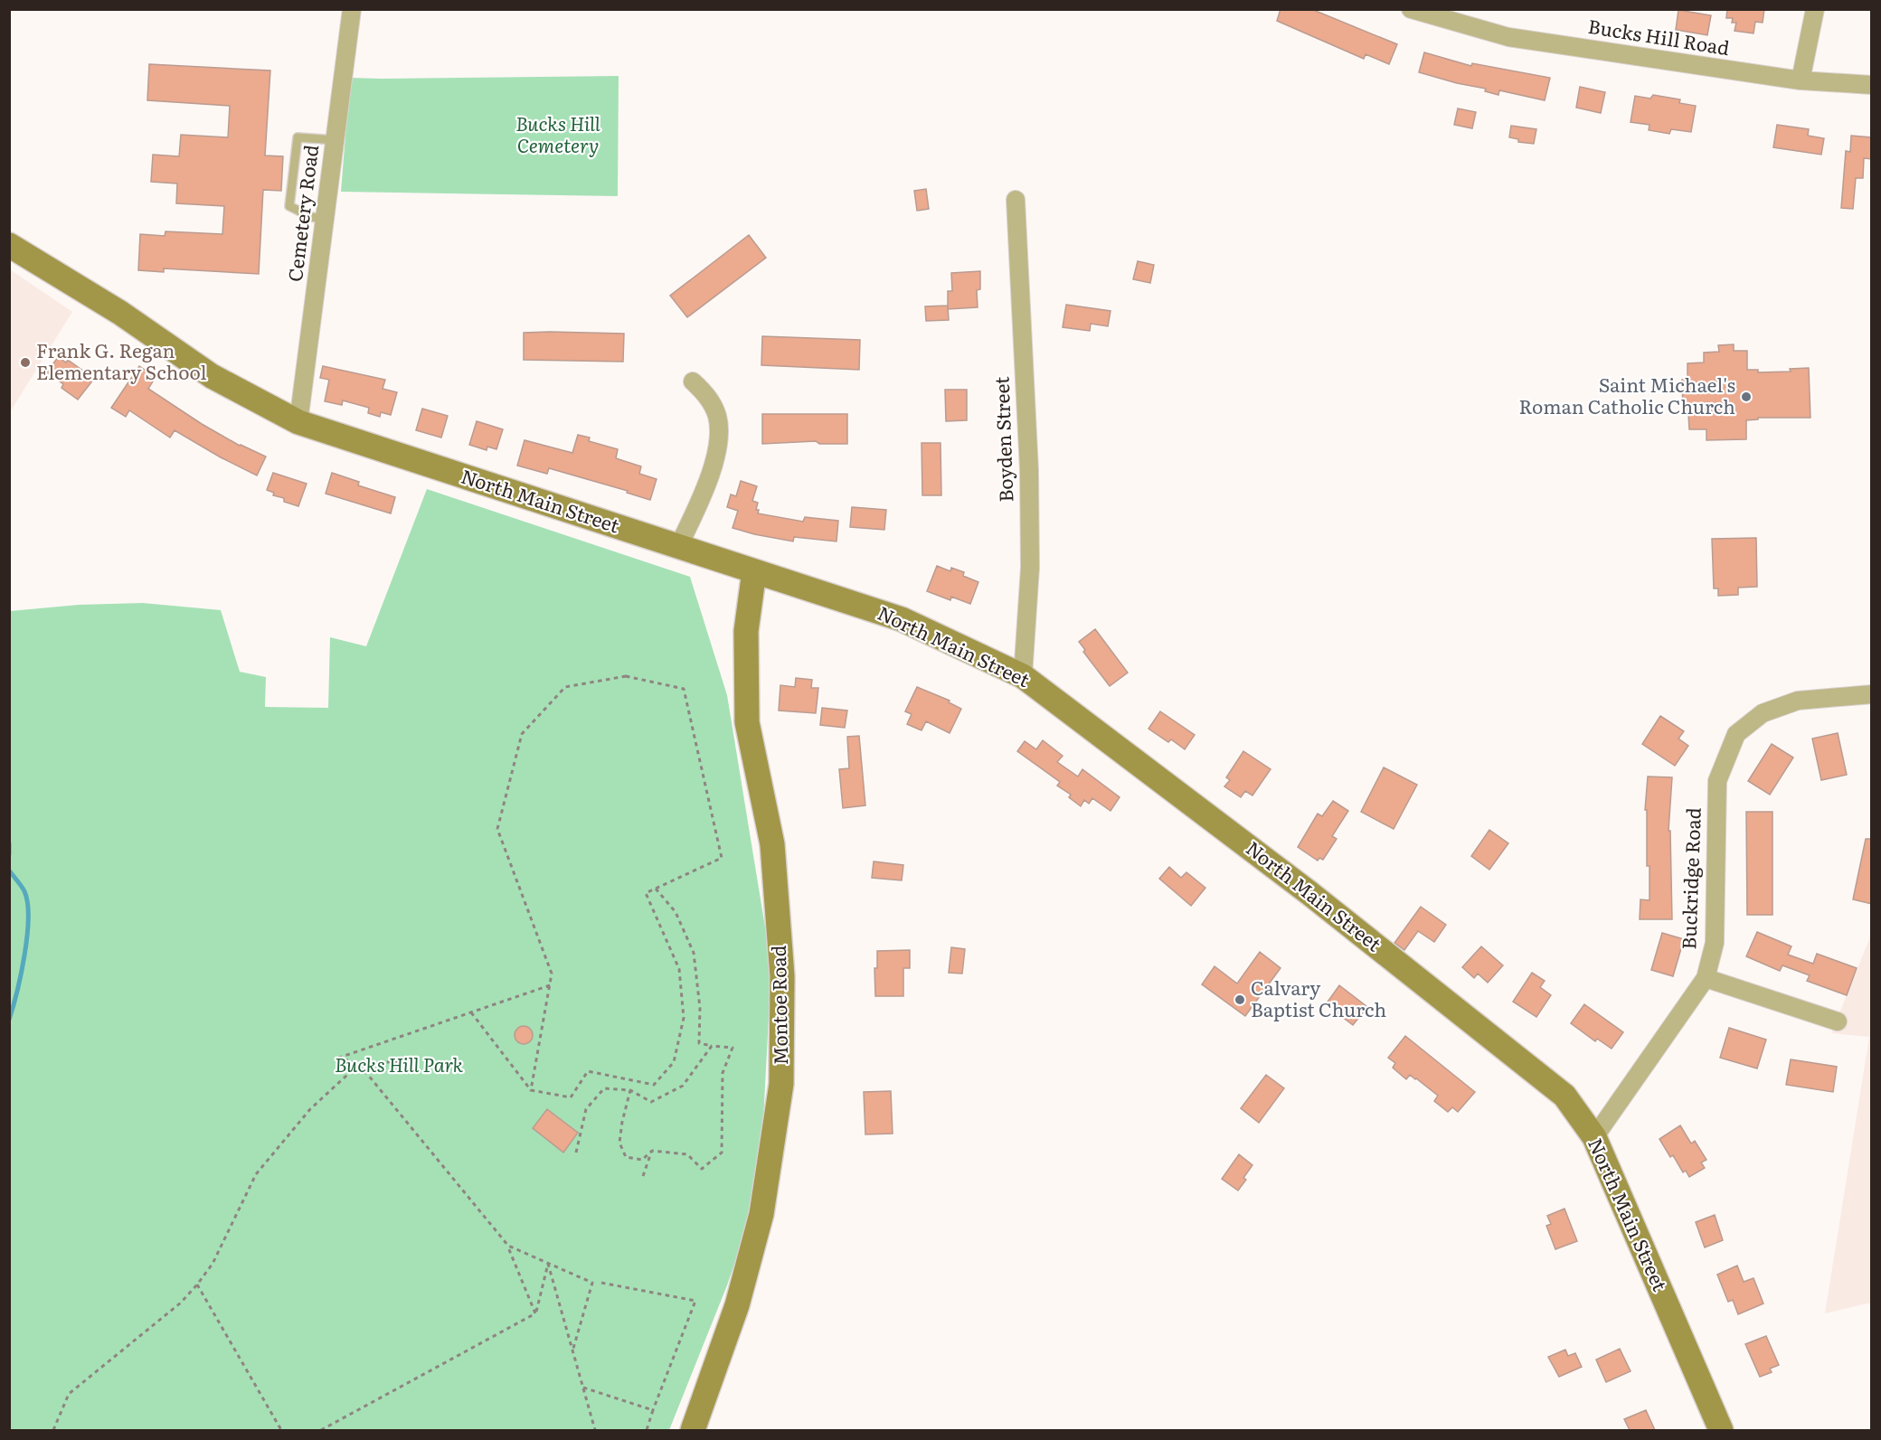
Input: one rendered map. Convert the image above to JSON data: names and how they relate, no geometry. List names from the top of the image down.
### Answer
{
  "streets": {
    "main road": ["North Main Street", "Montoe Road"],
    "street": [
      "Bucks Hill Road",
      "Cemetery Road",
      "Boyden Street",
      "Buckridge Road"
    ]
  },
  "crossings": [
    ["Cemetery Road", "North Main Street"],
    ["Boyden Street", "North Main Street"],
    ["North Main Street", "Buckridge Road"],
    ["North Main Street", "Montoe Road"]
  ],
  "parks": ["Bucks Hill Cemetery", "Bucks Hill Park"],
  "places": ["Frank G. Regan Elementary School", "Saint Michael's Roman Catholic Church", "Calvary Baptist Church"]
}
